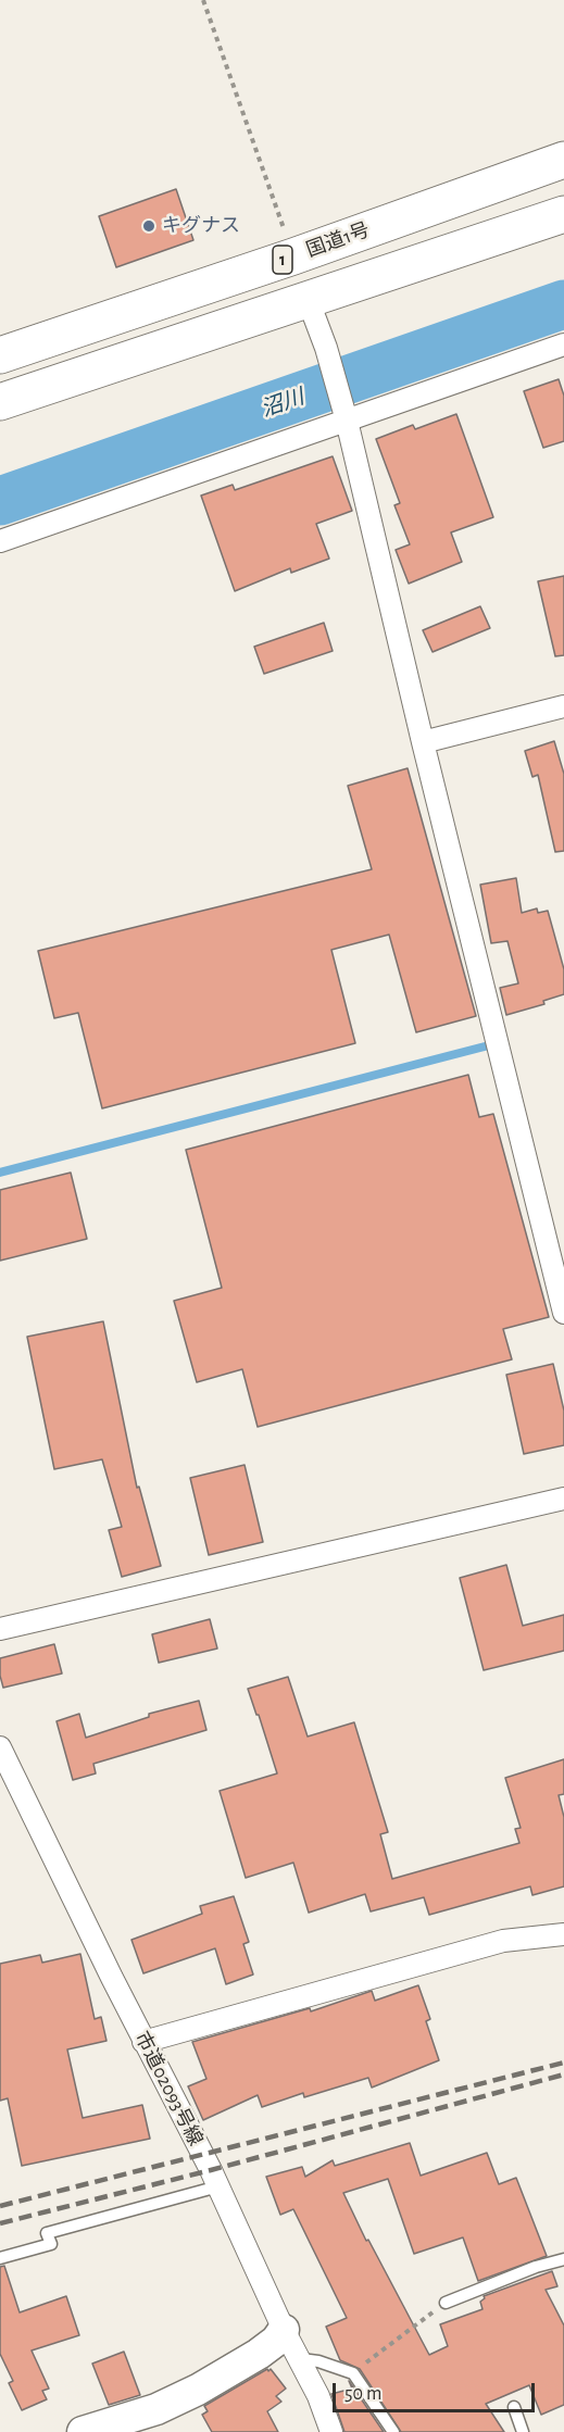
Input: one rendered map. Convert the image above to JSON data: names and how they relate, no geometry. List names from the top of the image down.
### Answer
{
  "streets": {
    "highway": ["国道1号", "1"],
    "street": ["市道02093号線"]
  },
  "water": ["沼川"],
  "places": ["キグナス"],
  "scale_bar": "50 m"
}
